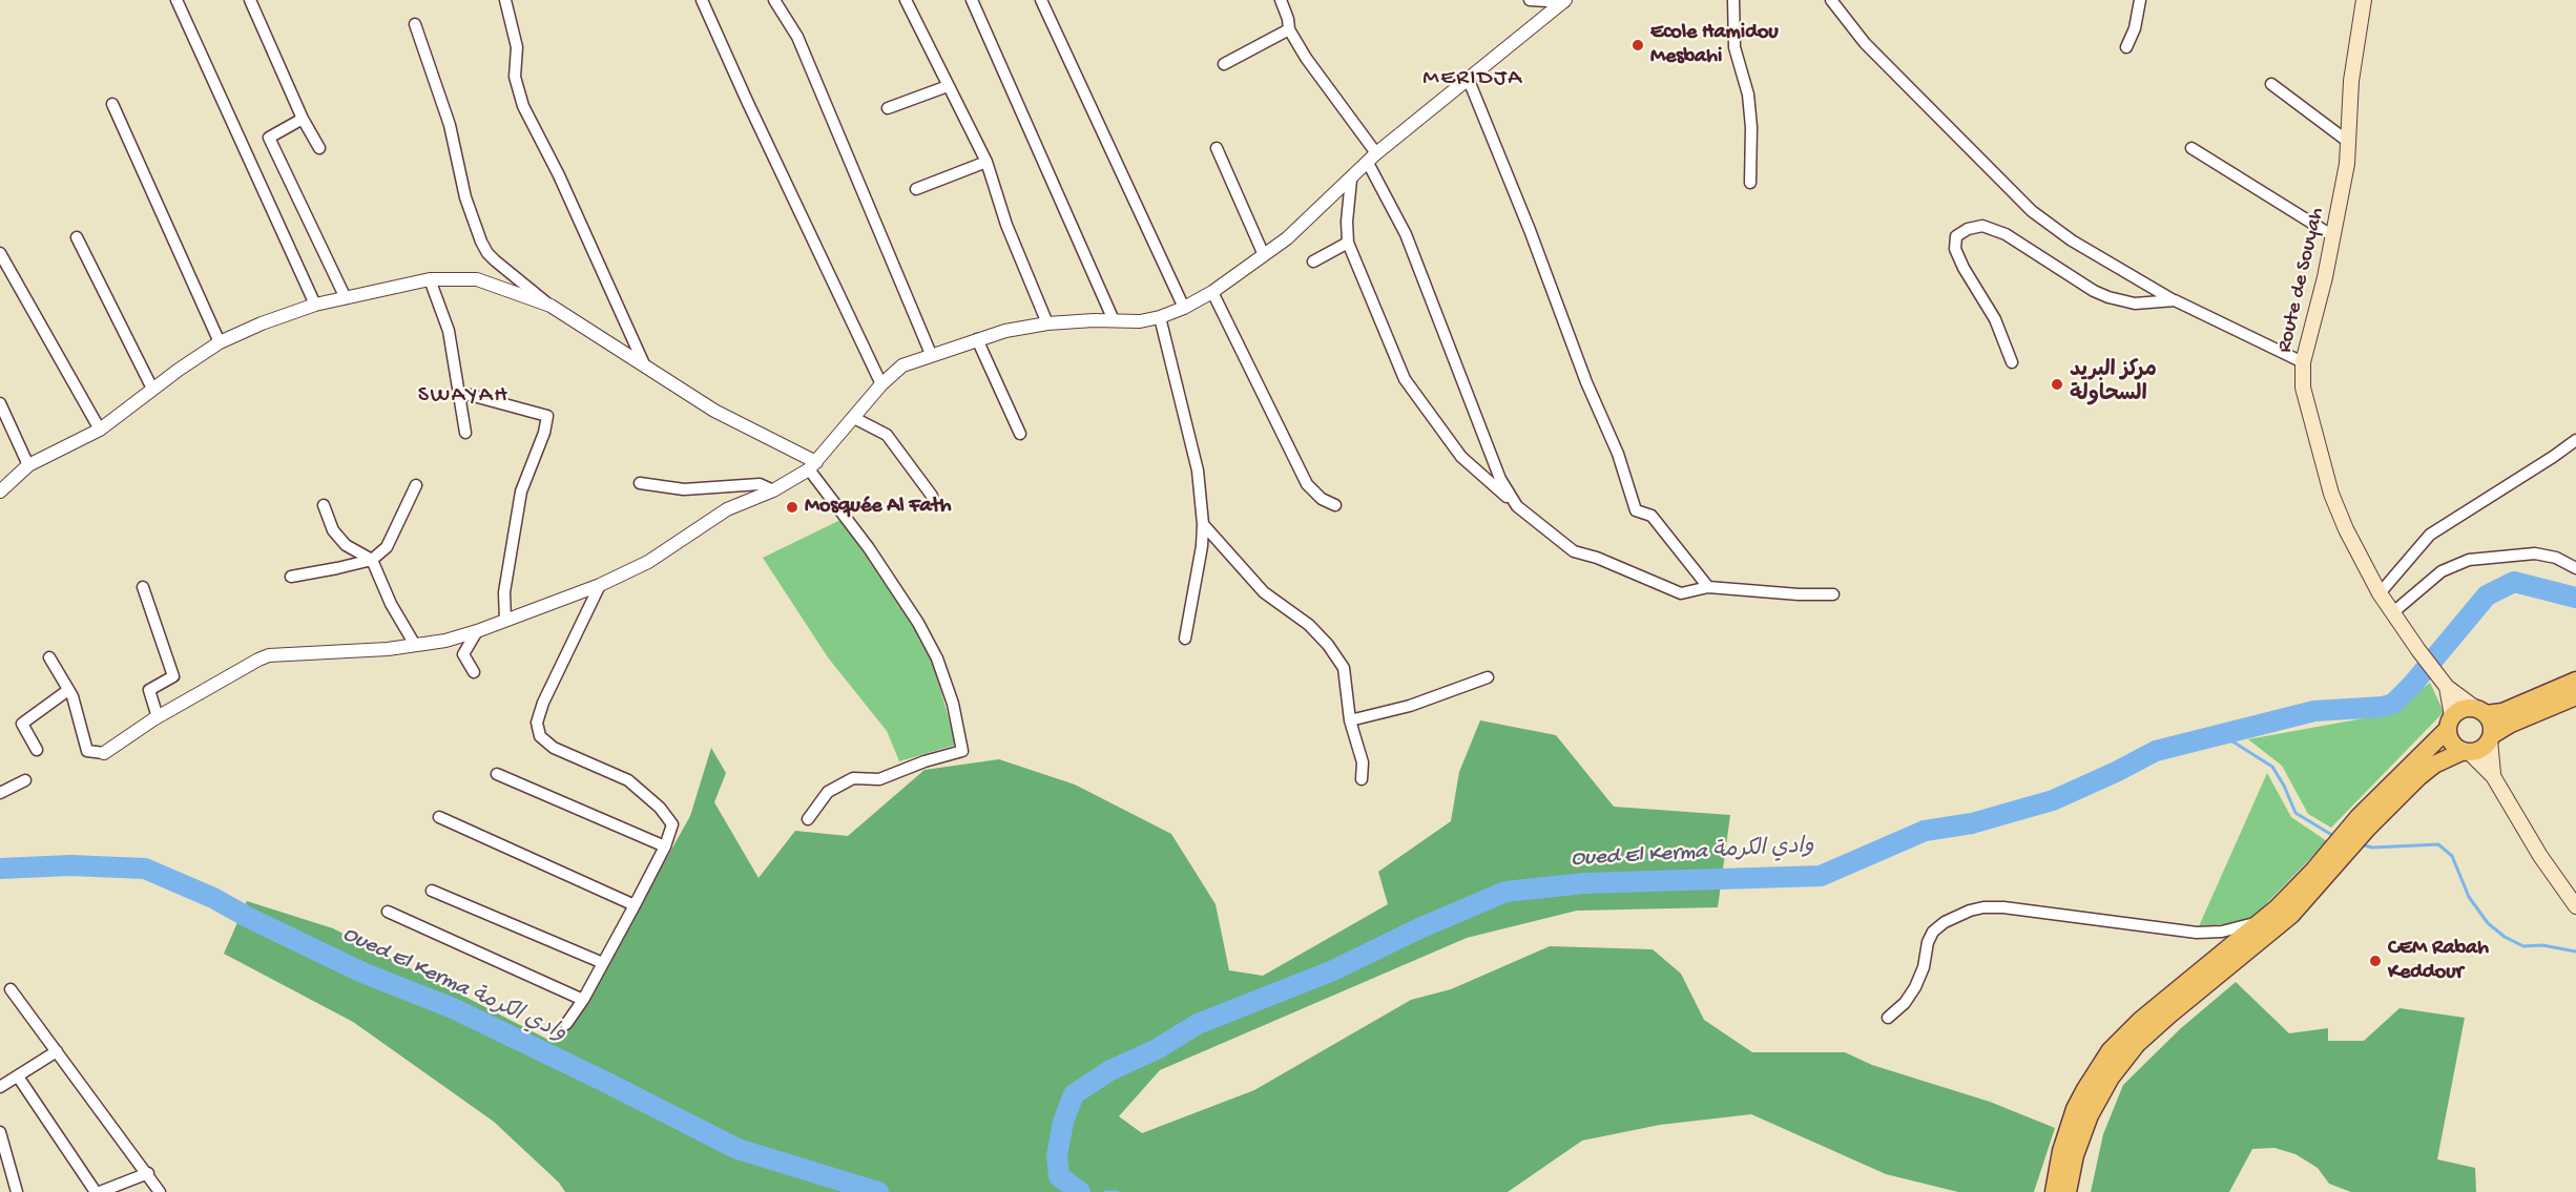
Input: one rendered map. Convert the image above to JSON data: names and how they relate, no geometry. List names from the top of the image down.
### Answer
{
  "streets": {
    "main road": ["Route de Souyah"]
  },
  "districts": ["MERIDJA", "SWAYAH"],
  "water": ["Oued El Kerma وادي الكرمة"],
  "places": [
    "Ecole Hamidou Mesbahi",
    "مركز البريد السحاولة",
    "Mosquée Al Fath",
    "CEM Rabah Keddour"
  ]
}
